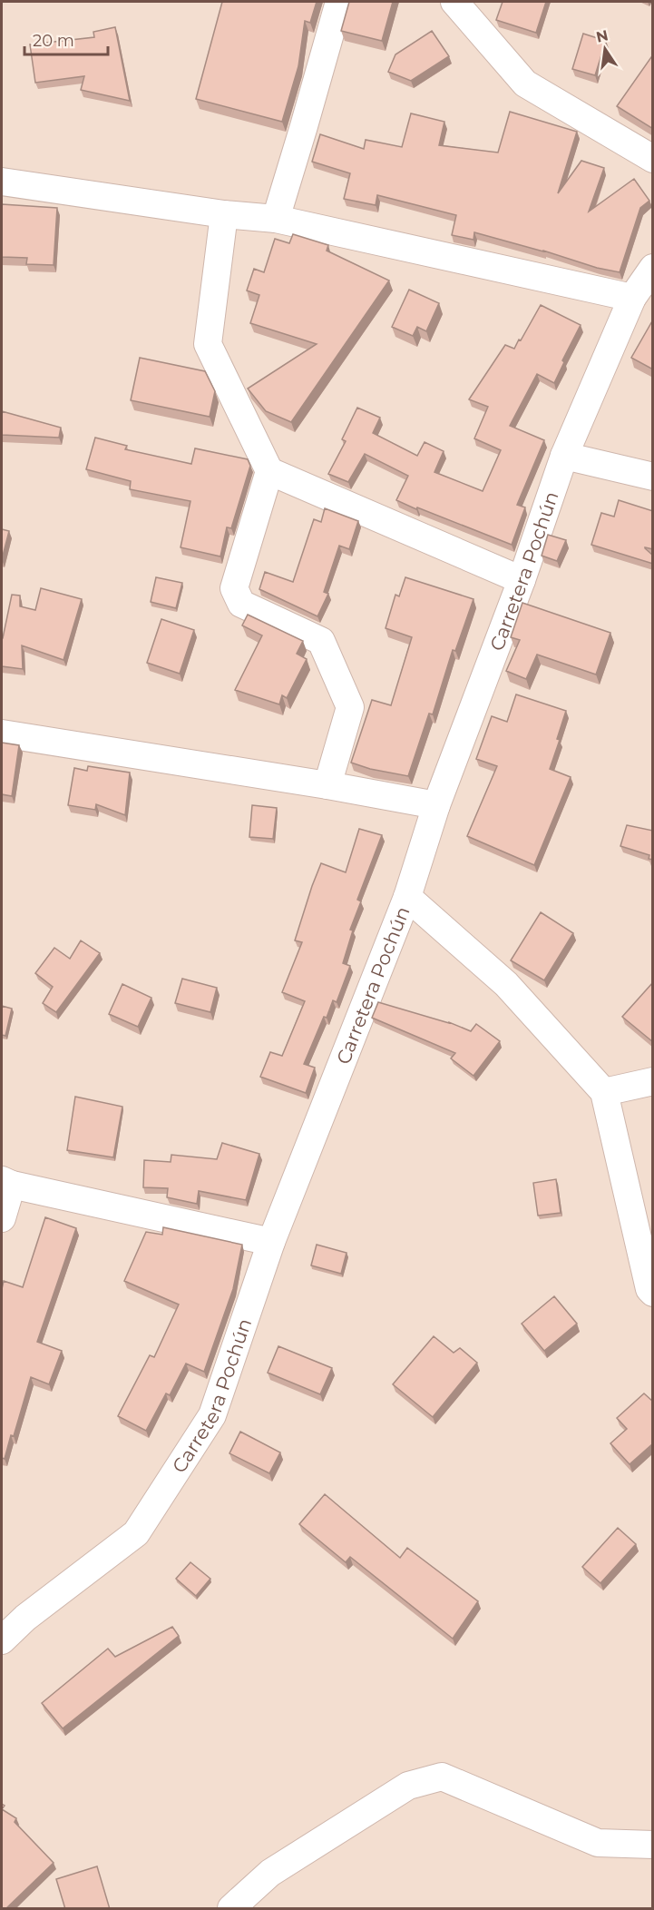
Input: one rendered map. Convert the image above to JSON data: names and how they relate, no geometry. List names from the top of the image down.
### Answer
{
  "streets": {
    "street": ["Carretera Pochún"]
  },
  "scale_bar": "20 m",
  "north": "top"
}
